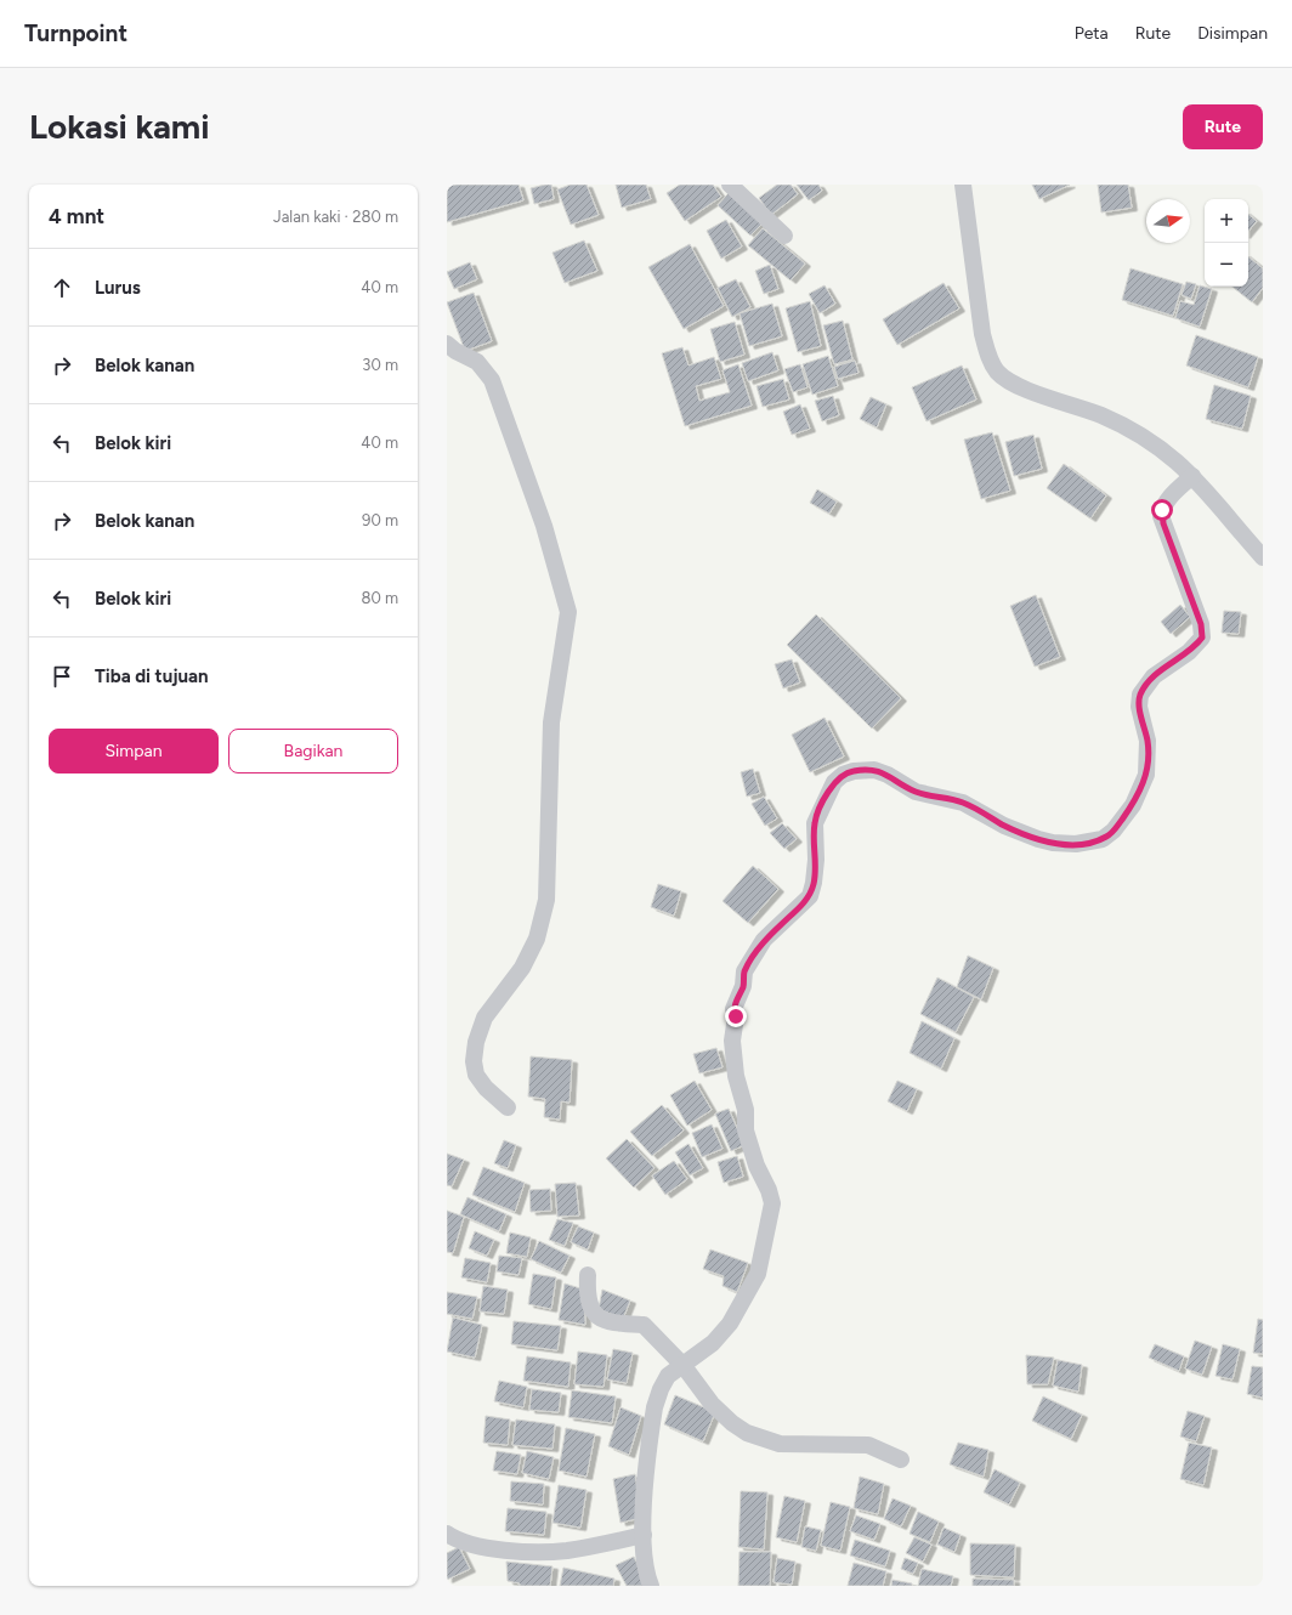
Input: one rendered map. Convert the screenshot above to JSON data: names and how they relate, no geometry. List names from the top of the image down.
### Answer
{
  "north": "right",
  "page": {
    "header": "Turnpoint",
    "nav": ["Peta", "Rute", "Disimpan"],
    "buttons": [
      "Rute",
      ["Simpan", "Bagikan"]
    ],
    "title": "Lokasi kami",
    "heading": ["4 mnt", "Jalan kaki · 280 m"],
    "map_buttons": ["+", "−"],
    "list": [
      ["Lurus", "40 m"],
      ["Belok kanan", "30 m"],
      ["Belok kiri", "40 m"],
      ["Belok kanan", "90 m"],
      ["Belok kiri", "80 m"],
      "Tiba di tujuan"
    ]
  }
}
